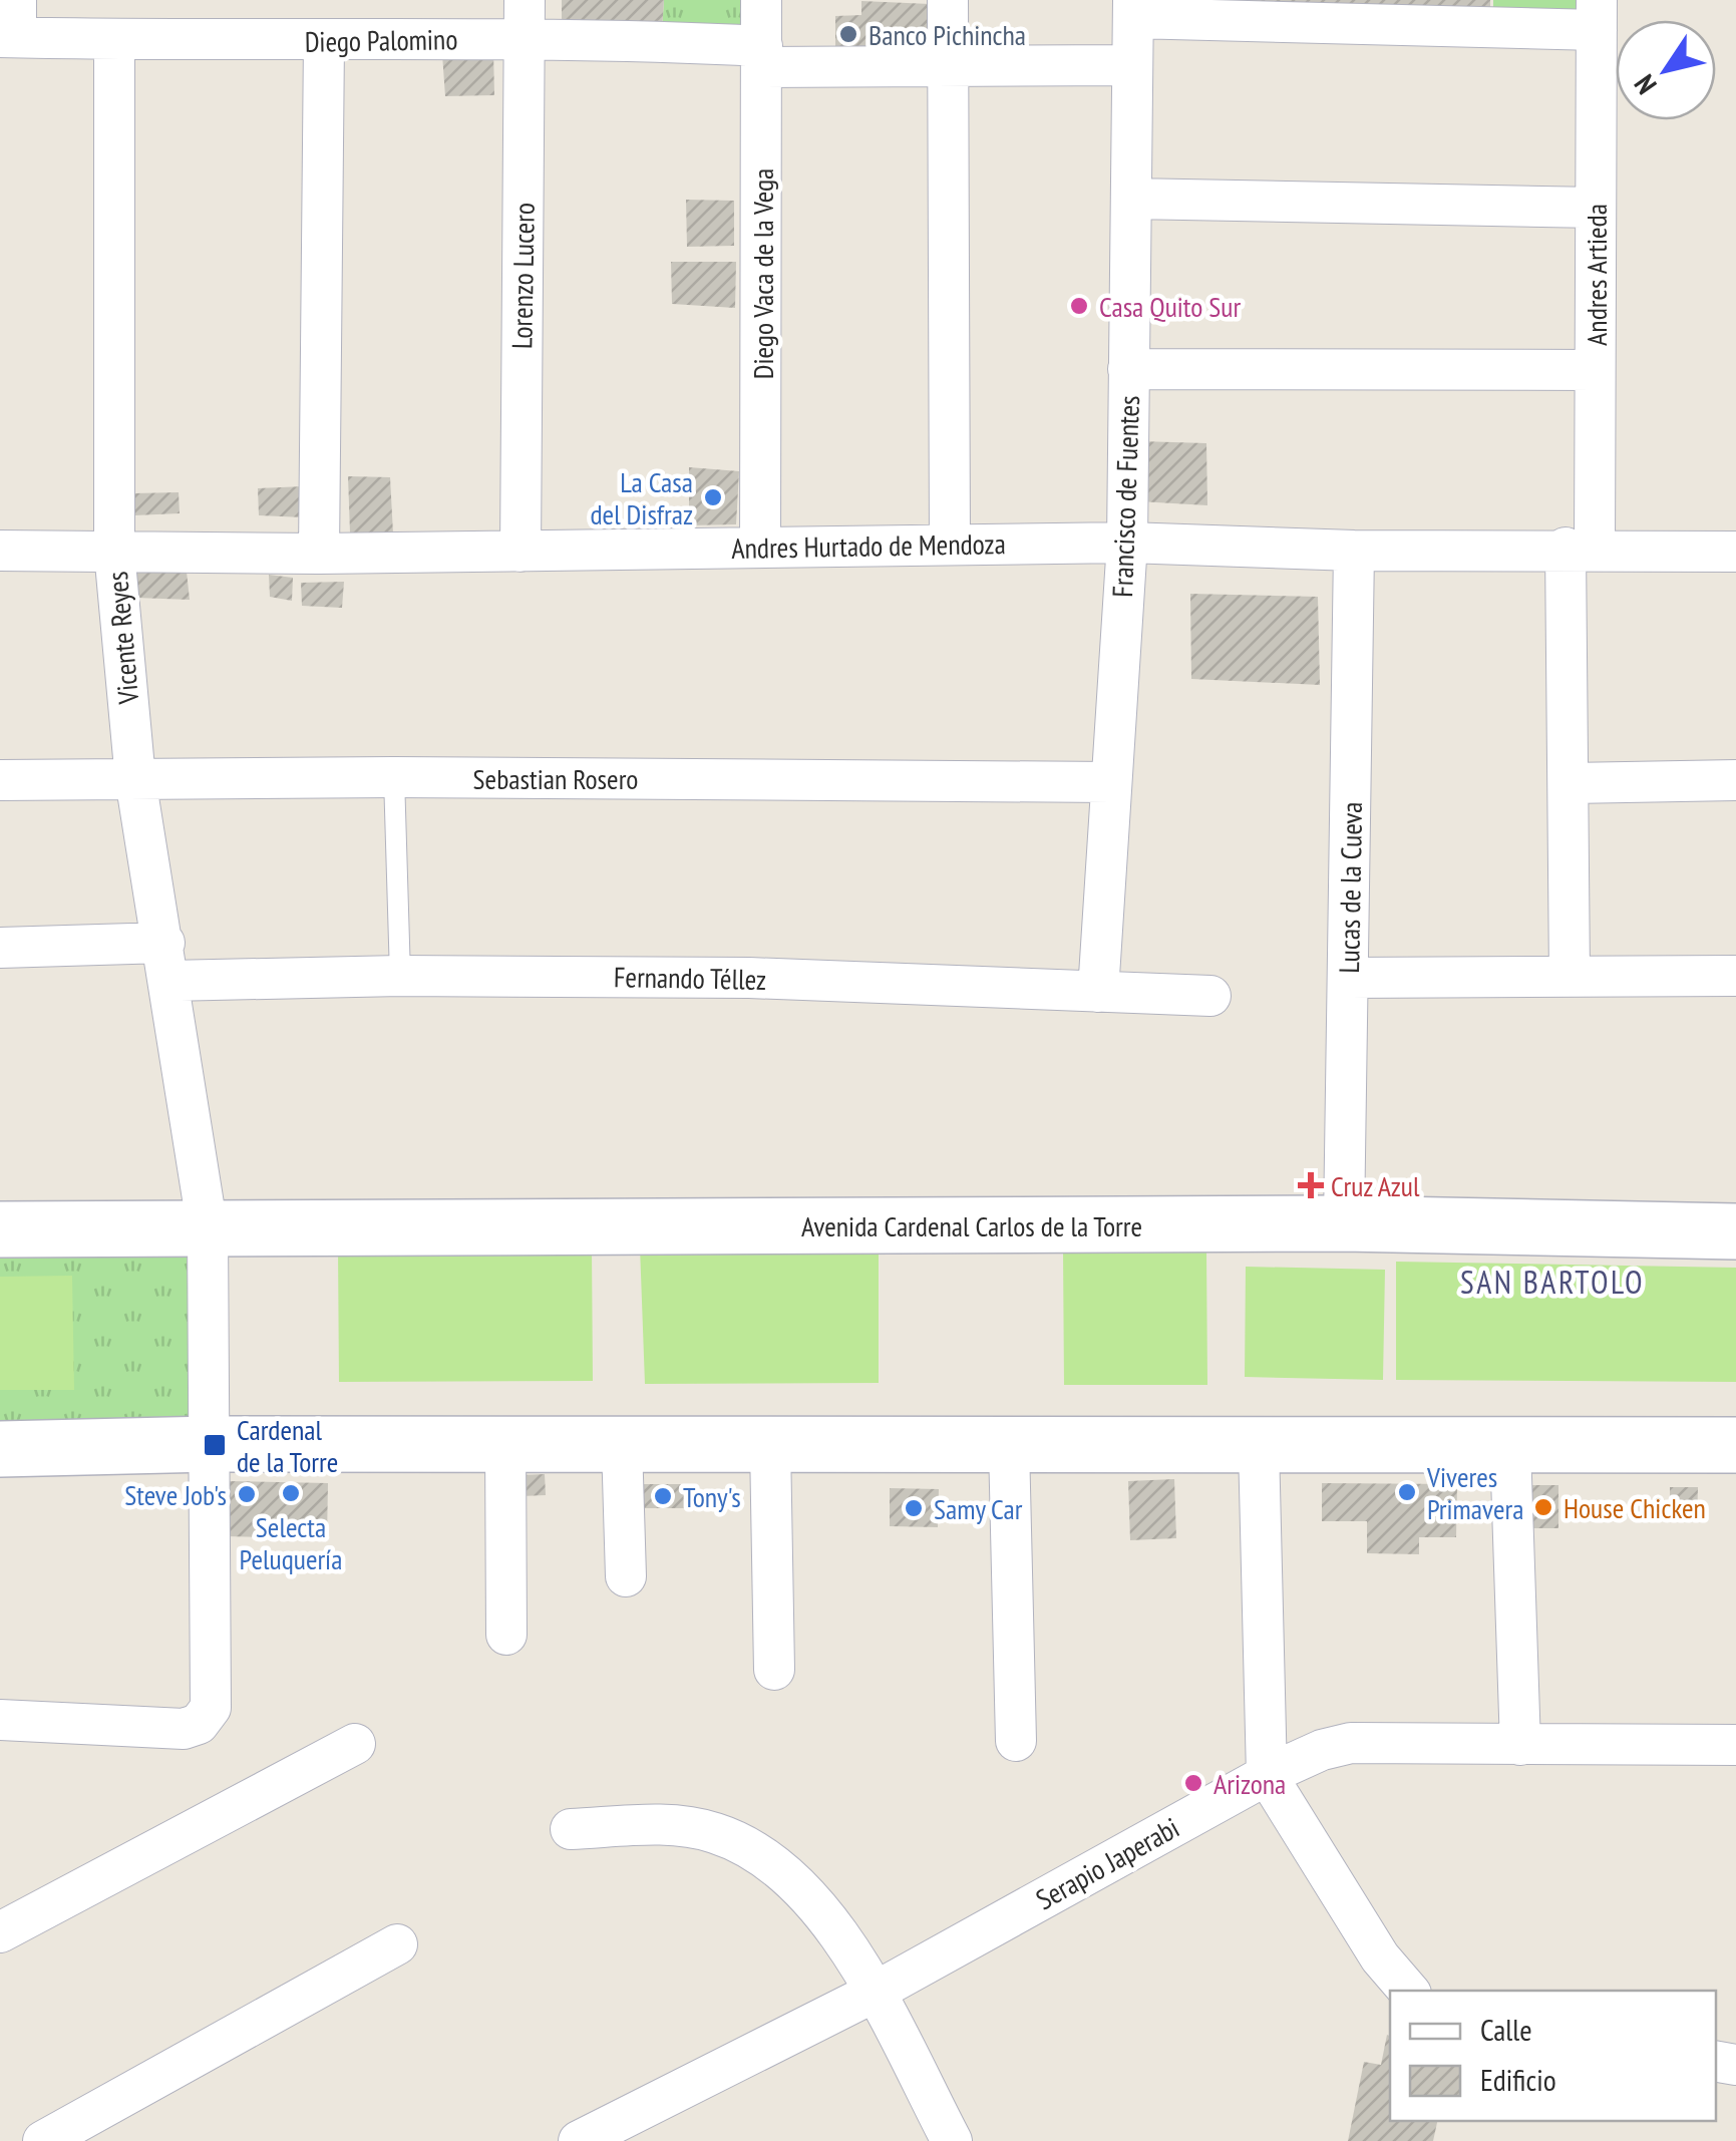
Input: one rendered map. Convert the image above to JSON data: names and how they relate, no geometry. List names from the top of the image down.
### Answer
{
  "streets": {
    "street": [
      "Diego Palomino",
      "Diego Vaca de la Vega",
      "Andres Artieda",
      "Lorenzo Lucero",
      "Francisco de Fuentes",
      "Andres Hurtado de Mendoza",
      "Vicente Reyes",
      "Sebastian Rosero",
      "Lucas de la Cueva",
      "Fernando Téllez",
      "Avenida Cardenal Carlos de la Torre",
      "Serapio Japerabi"
    ]
  },
  "crossings": [
    ["Diego Palomino", "Diego Vaca de la Vega"],
    ["Diego Palomino", "Lorenzo Lucero"],
    ["Diego Palomino", "Francisco de Fuentes"],
    ["Diego Palomino", "Vicente Reyes"],
    ["Diego Vaca de la Vega", "Andres Hurtado de Mendoza"],
    ["Andres Artieda", "Andres Hurtado de Mendoza"],
    ["Lorenzo Lucero", "Andres Hurtado de Mendoza"],
    ["Francisco de Fuentes", "Andres Hurtado de Mendoza"],
    ["Francisco de Fuentes", "Sebastian Rosero"],
    ["Francisco de Fuentes", "Fernando Téllez"],
    ["Andres Hurtado de Mendoza", "Vicente Reyes"],
    ["Andres Hurtado de Mendoza", "Lucas de la Cueva"],
    ["Vicente Reyes", "Sebastian Rosero"],
    ["Vicente Reyes", "Fernando Téllez"],
    ["Vicente Reyes", "Avenida Cardenal Carlos de la Torre"],
    ["Lucas de la Cueva", "Avenida Cardenal Carlos de la Torre"]
  ],
  "districts": ["SAN BARTOLO"],
  "places": {
    "other": [
      "Banco Pichincha",
      "Casa Quito Sur",
      "La Casa del Disfraz",
      "Viveres Primavera",
      "Selecta Peluquería",
      "Steve Job's",
      "Tony's",
      "House Chicken",
      "Samy Car",
      "Arizona"
    ],
    "health": ["Cruz Azul"],
    "transit": ["Cardenal de la Torre"]
  },
  "legend": ["Calle", "Edificio"],
  "north": "bottom left"
}
